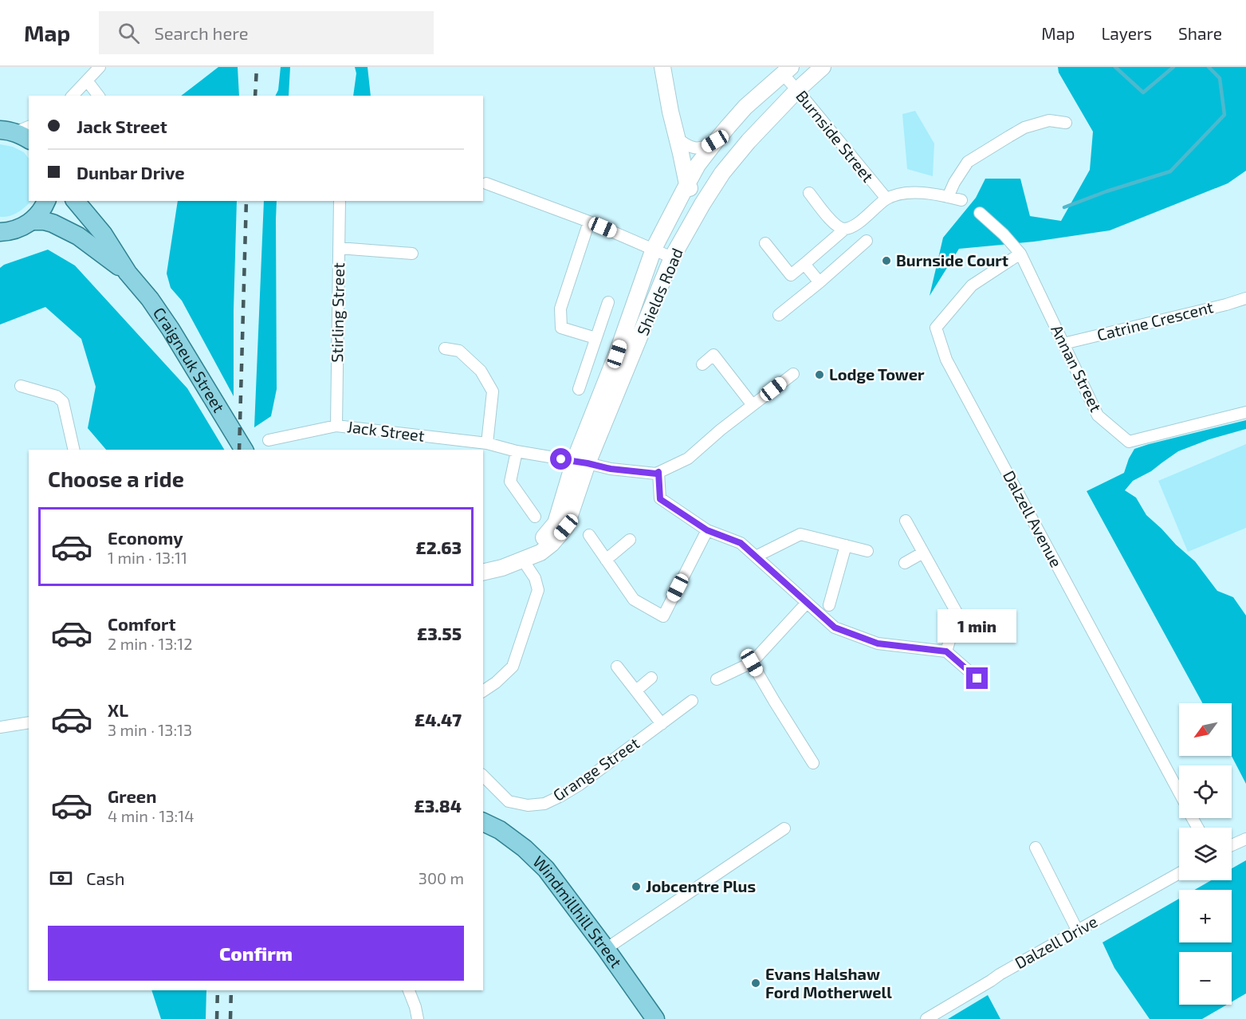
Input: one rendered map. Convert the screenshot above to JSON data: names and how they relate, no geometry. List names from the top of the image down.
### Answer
{
  "streets": {
    "main road": ["Shields Road", "Craigneuk Street", "Windmillhill Street"],
    "street": [
      "Burnside Street",
      "Stirling Street",
      "Catrine Crescent",
      "Annan Street",
      "Jack Street",
      "Dalzell Avenue",
      "Grange Street",
      "Dalzell Drive"
    ]
  },
  "crossings": [
    ["Burnside Street", "Shields Road"],
    ["Shields Road", "Jack Street"],
    ["Stirling Street", "Jack Street"],
    ["Catrine Crescent", "Annan Street"],
    ["Annan Street", "Dalzell Avenue"]
  ],
  "places": [
    "Burnside Court",
    "Lodge Tower",
    "Jobcentre Plus",
    "Evans Halshaw Ford Motherwell"
  ],
  "north": "bottom left",
  "page": {
    "header": "Map",
    "search": "Search here",
    "nav": ["Map", "Layers", "Share"],
    "banner": ["Jack Street", "Dunbar Drive"],
    "heading": "Choose a ride",
    "list": [
      {
        "name": "Economy",
        "note": "1 min · 13:11",
        "value": "£2.63"
      },
      {
        "name": "Comfort",
        "note": "2 min · 13:12",
        "value": "£3.55"
      },
      {
        "name": "XL",
        "note": "3 min · 13:13",
        "value": "£4.47"
      },
      {
        "name": "Green",
        "note": "4 min · 13:14",
        "value": "£3.84"
      }
    ],
    "bubble": "1 min",
    "map_buttons": ["+", "−"],
    "pay": ["Cash", "300 m"],
    "buttons": "Confirm"
  }
}
